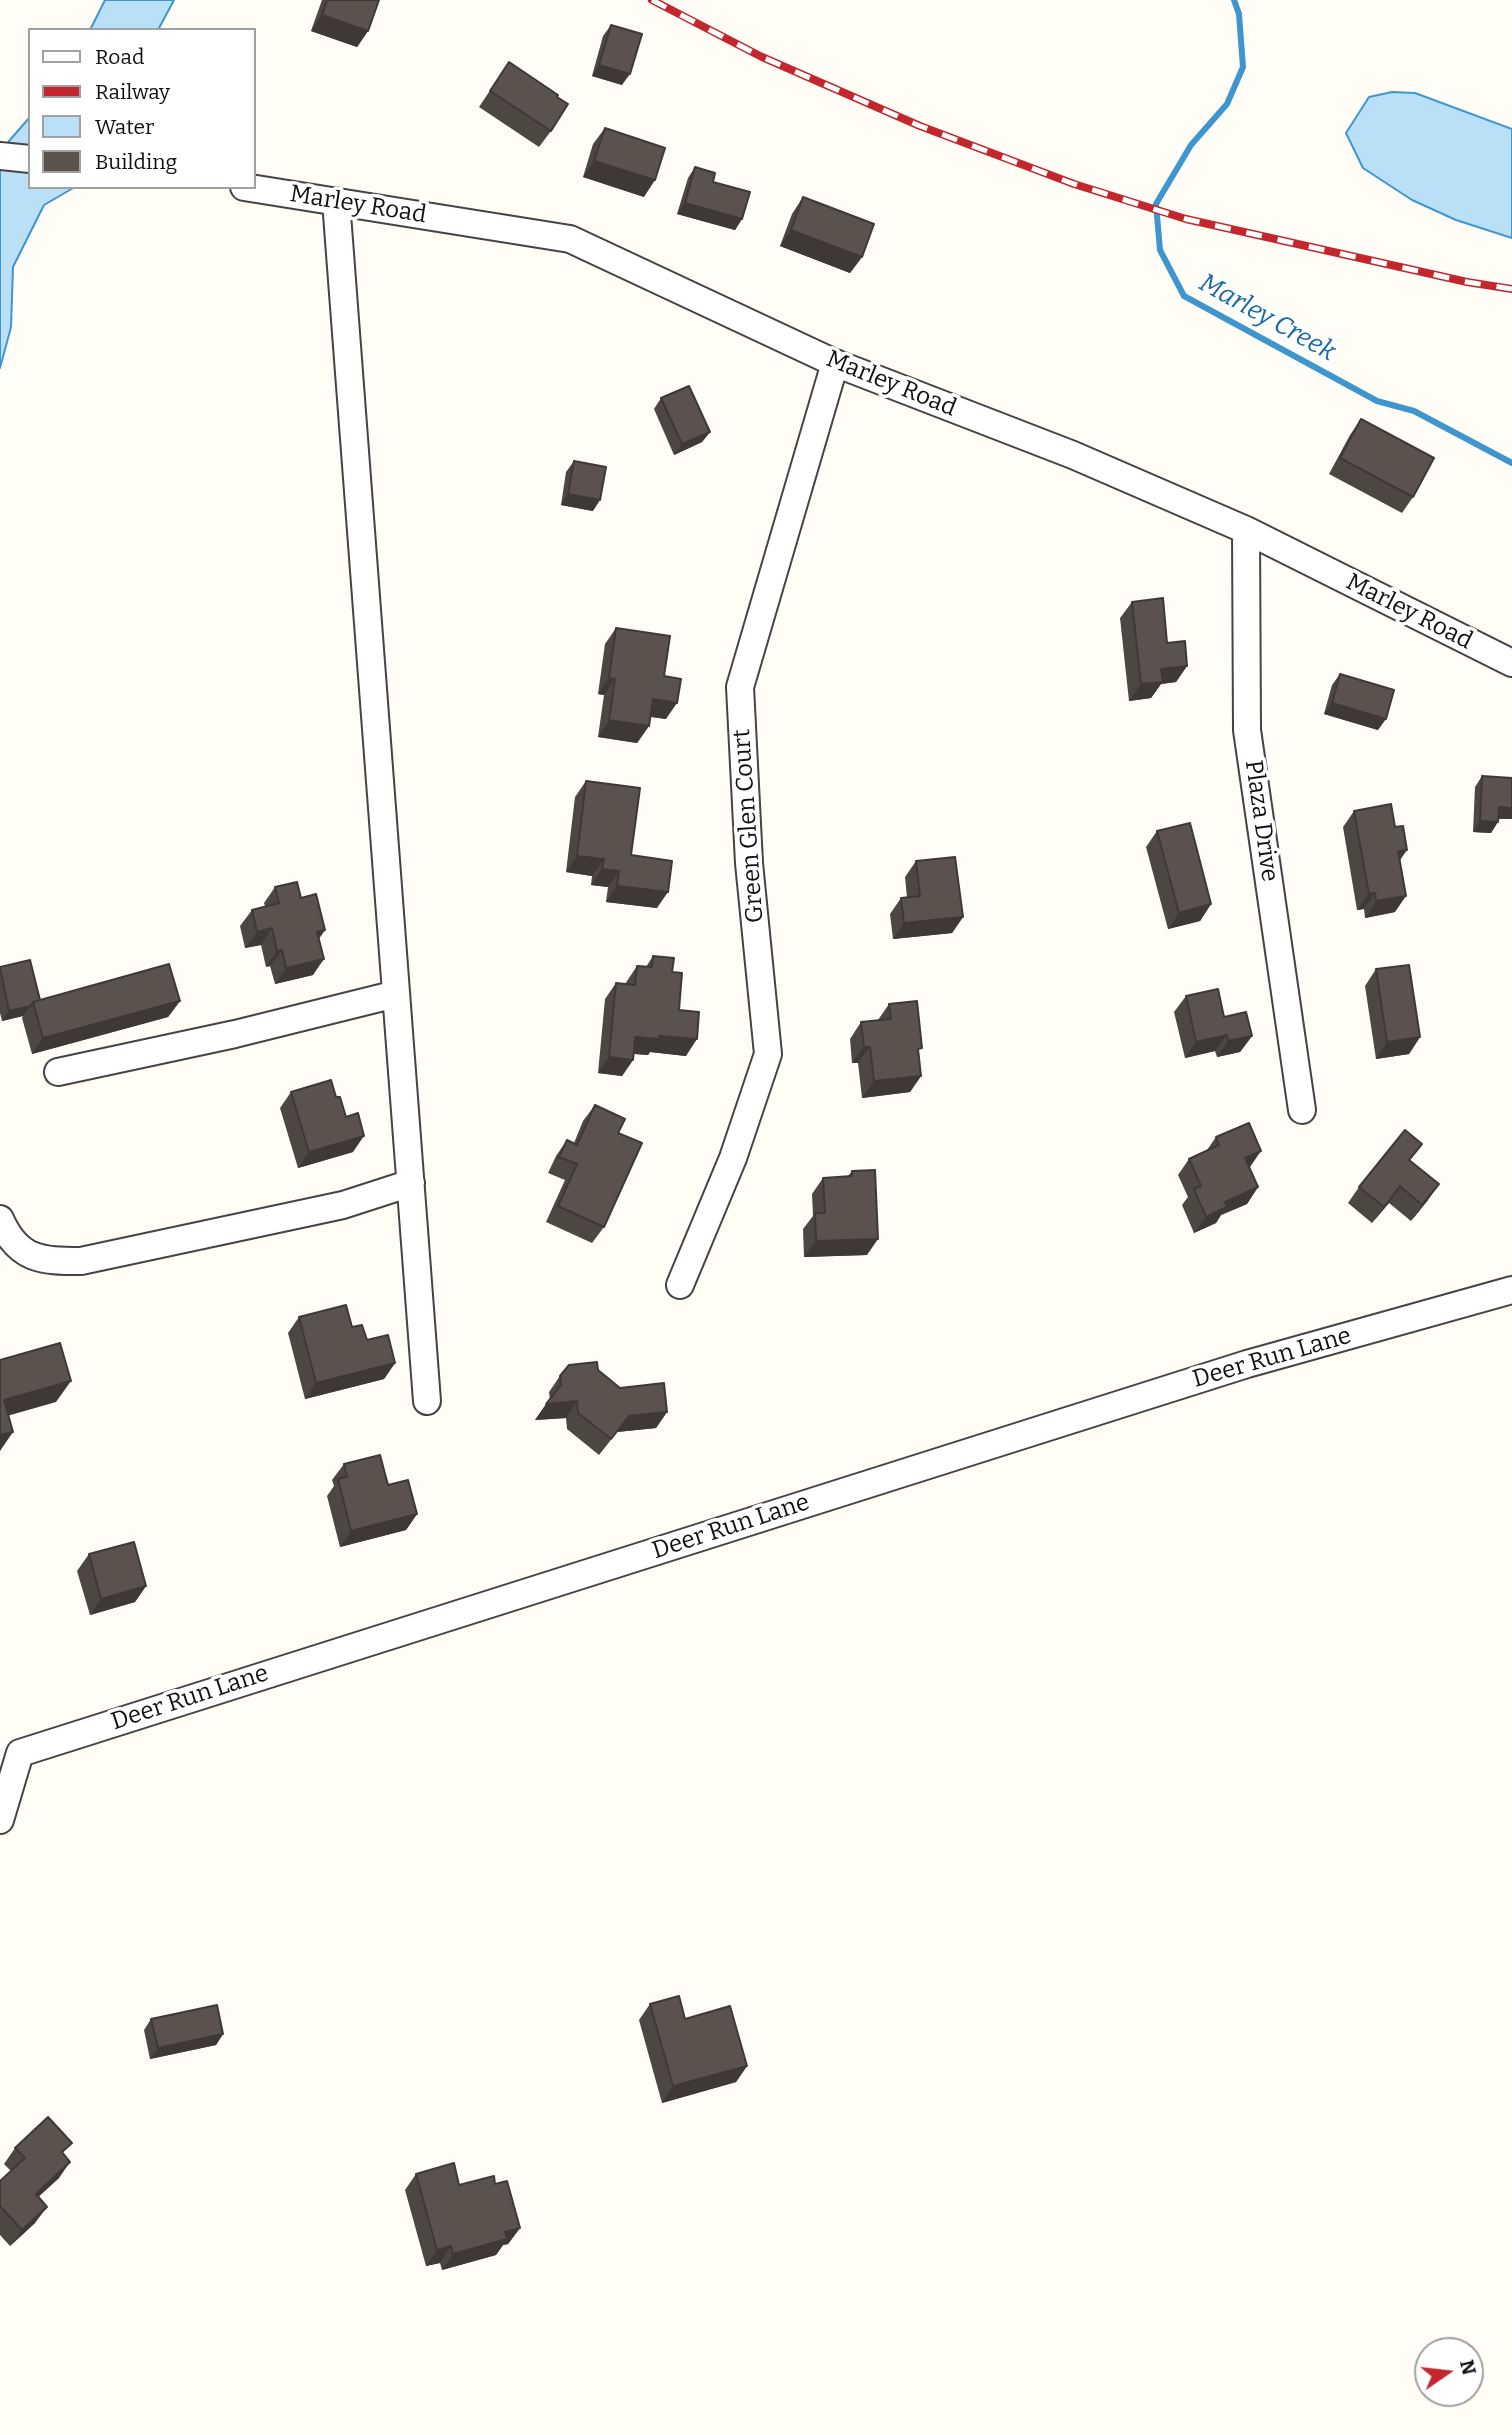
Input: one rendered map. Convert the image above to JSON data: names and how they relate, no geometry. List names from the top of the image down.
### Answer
{
  "streets": {
    "street": [
      "Marley Road",
      "Plaza Drive",
      "Green Glen Court",
      "Deer Run Lane"
    ]
  },
  "crossings": [
    ["Marley Road", "Plaza Drive"],
    ["Marley Road", "Green Glen Court"]
  ],
  "water": ["Marley Creek"],
  "legend": [
    "Road",
    "Railway",
    "Water",
    "Building"
  ],
  "north": "right"
}
